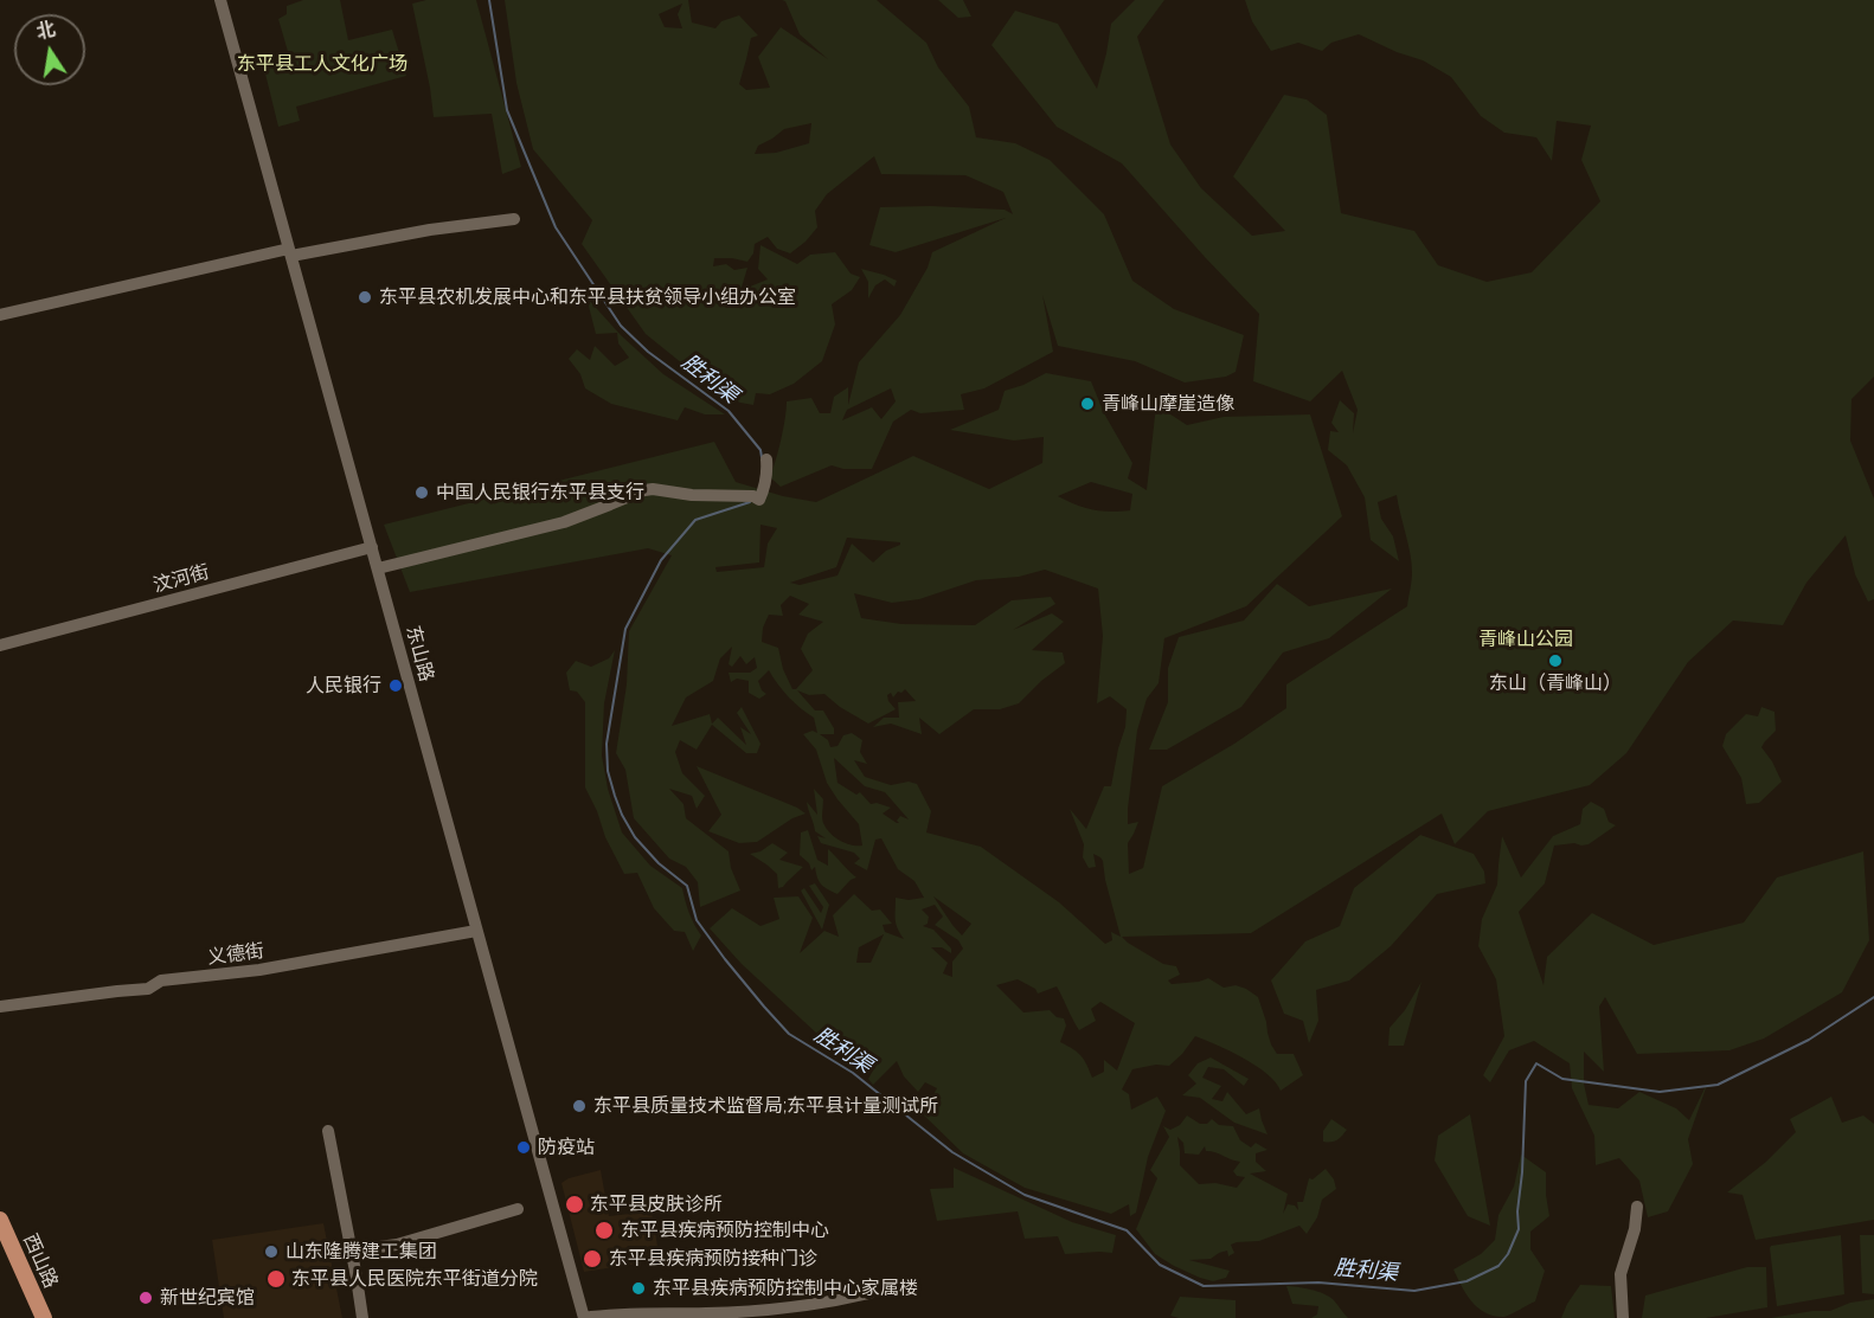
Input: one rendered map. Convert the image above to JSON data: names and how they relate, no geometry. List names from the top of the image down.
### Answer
{
  "streets": {
    "main road": ["西山路"],
    "street": ["汶河街", "东山路", "义德街"]
  },
  "crossings": [
    ["汶河街", "东山路"],
    ["东山路", "义德街"]
  ],
  "water": ["胜利渠"],
  "parks": ["东平县工人文化广场", "青峰山公园"],
  "places": [
    "东平县农机发展中心和东平县扶贫领导小组办公室",
    "青峰山摩崖造像",
    "中国人民银行东平县支行",
    "东山（青峰山）",
    "人民银行",
    "东平县质量技术监督局;东平县计量测试所",
    "防疫站",
    "东平县皮肤诊所",
    "东平县疾病预防控制中心",
    "山东隆腾建工集团",
    "东平县疾病预防接种门诊",
    "东平县人民医院东平街道分院",
    "东平县疾病预防控制中心家属楼",
    "新世纪宾馆"
  ],
  "north": "top"
}
